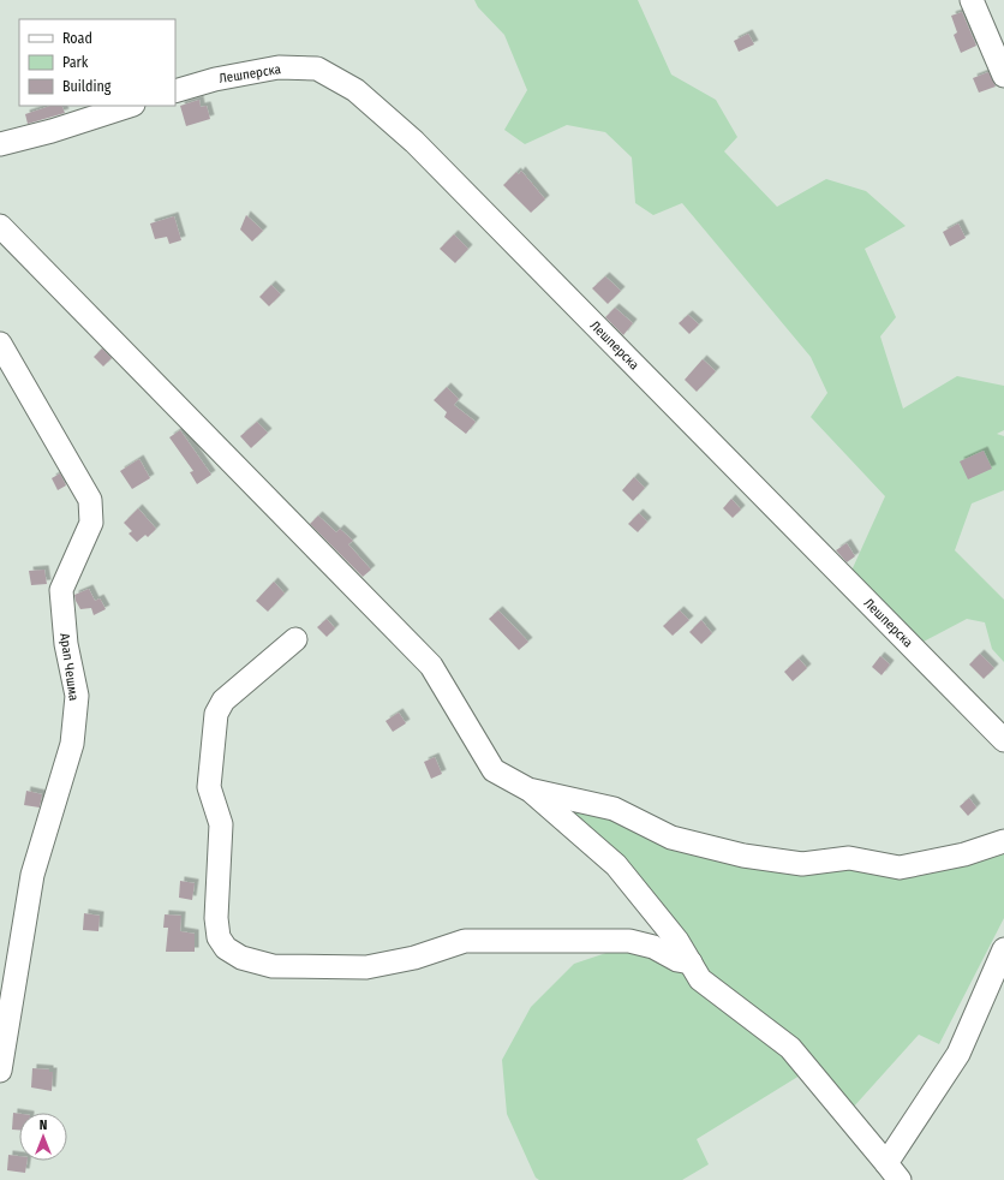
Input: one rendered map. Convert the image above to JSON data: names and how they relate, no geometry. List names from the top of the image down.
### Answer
{
  "streets": {
    "street": ["Лешперска", "Арап Чешма"]
  },
  "legend": ["Road", "Park", "Building"],
  "north": "top"
}
